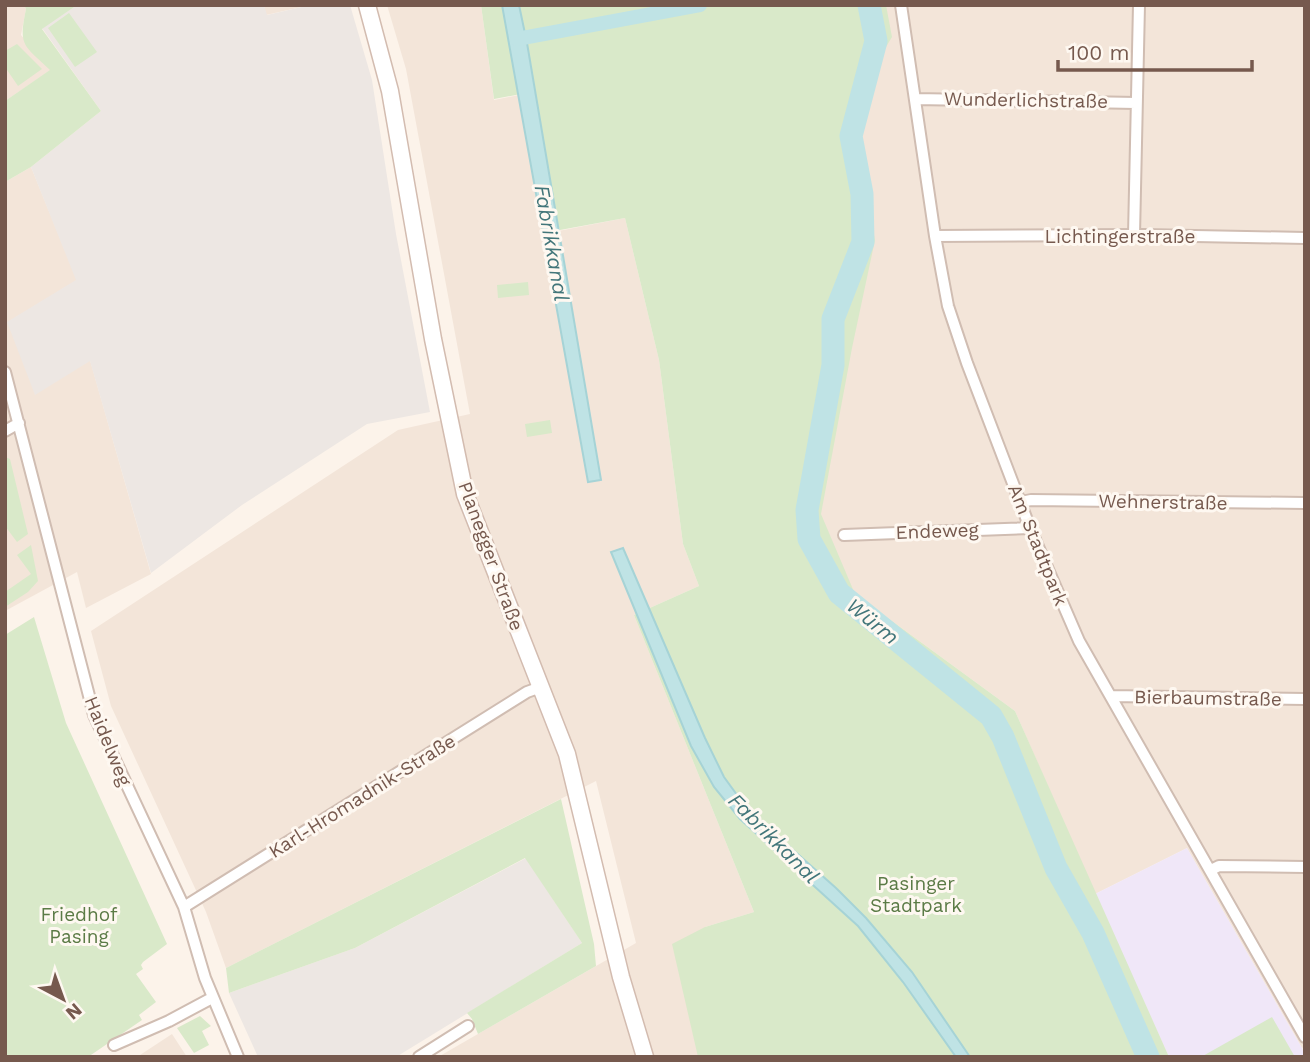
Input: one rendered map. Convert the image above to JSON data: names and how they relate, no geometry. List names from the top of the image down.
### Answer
{
  "streets": {
    "main road": ["Planegger Straße"],
    "street": [
      "Wunderlichstraße",
      "Lichtingerstraße",
      "Wehnerstraße",
      "Endeweg",
      "Am Stadtpark",
      "Bierbaumstraße",
      "Haidelweg",
      "Karl-Hromadnik-Straße"
    ]
  },
  "crossings": [
    ["Wunderlichstraße", "Am Stadtpark"],
    ["Lichtingerstraße", "Am Stadtpark"],
    ["Wehnerstraße", "Am Stadtpark"],
    ["Endeweg", "Am Stadtpark"],
    ["Am Stadtpark", "Bierbaumstraße"],
    ["Planegger Straße", "Karl-Hromadnik-Straße"],
    ["Haidelweg", "Karl-Hromadnik-Straße"]
  ],
  "water": ["Fabrikkanal", "Würm"],
  "parks": ["Pasinger Stadtpark", "Friedhof Pasing"],
  "scale_bar": "100 m",
  "north": "bottom right"
}
